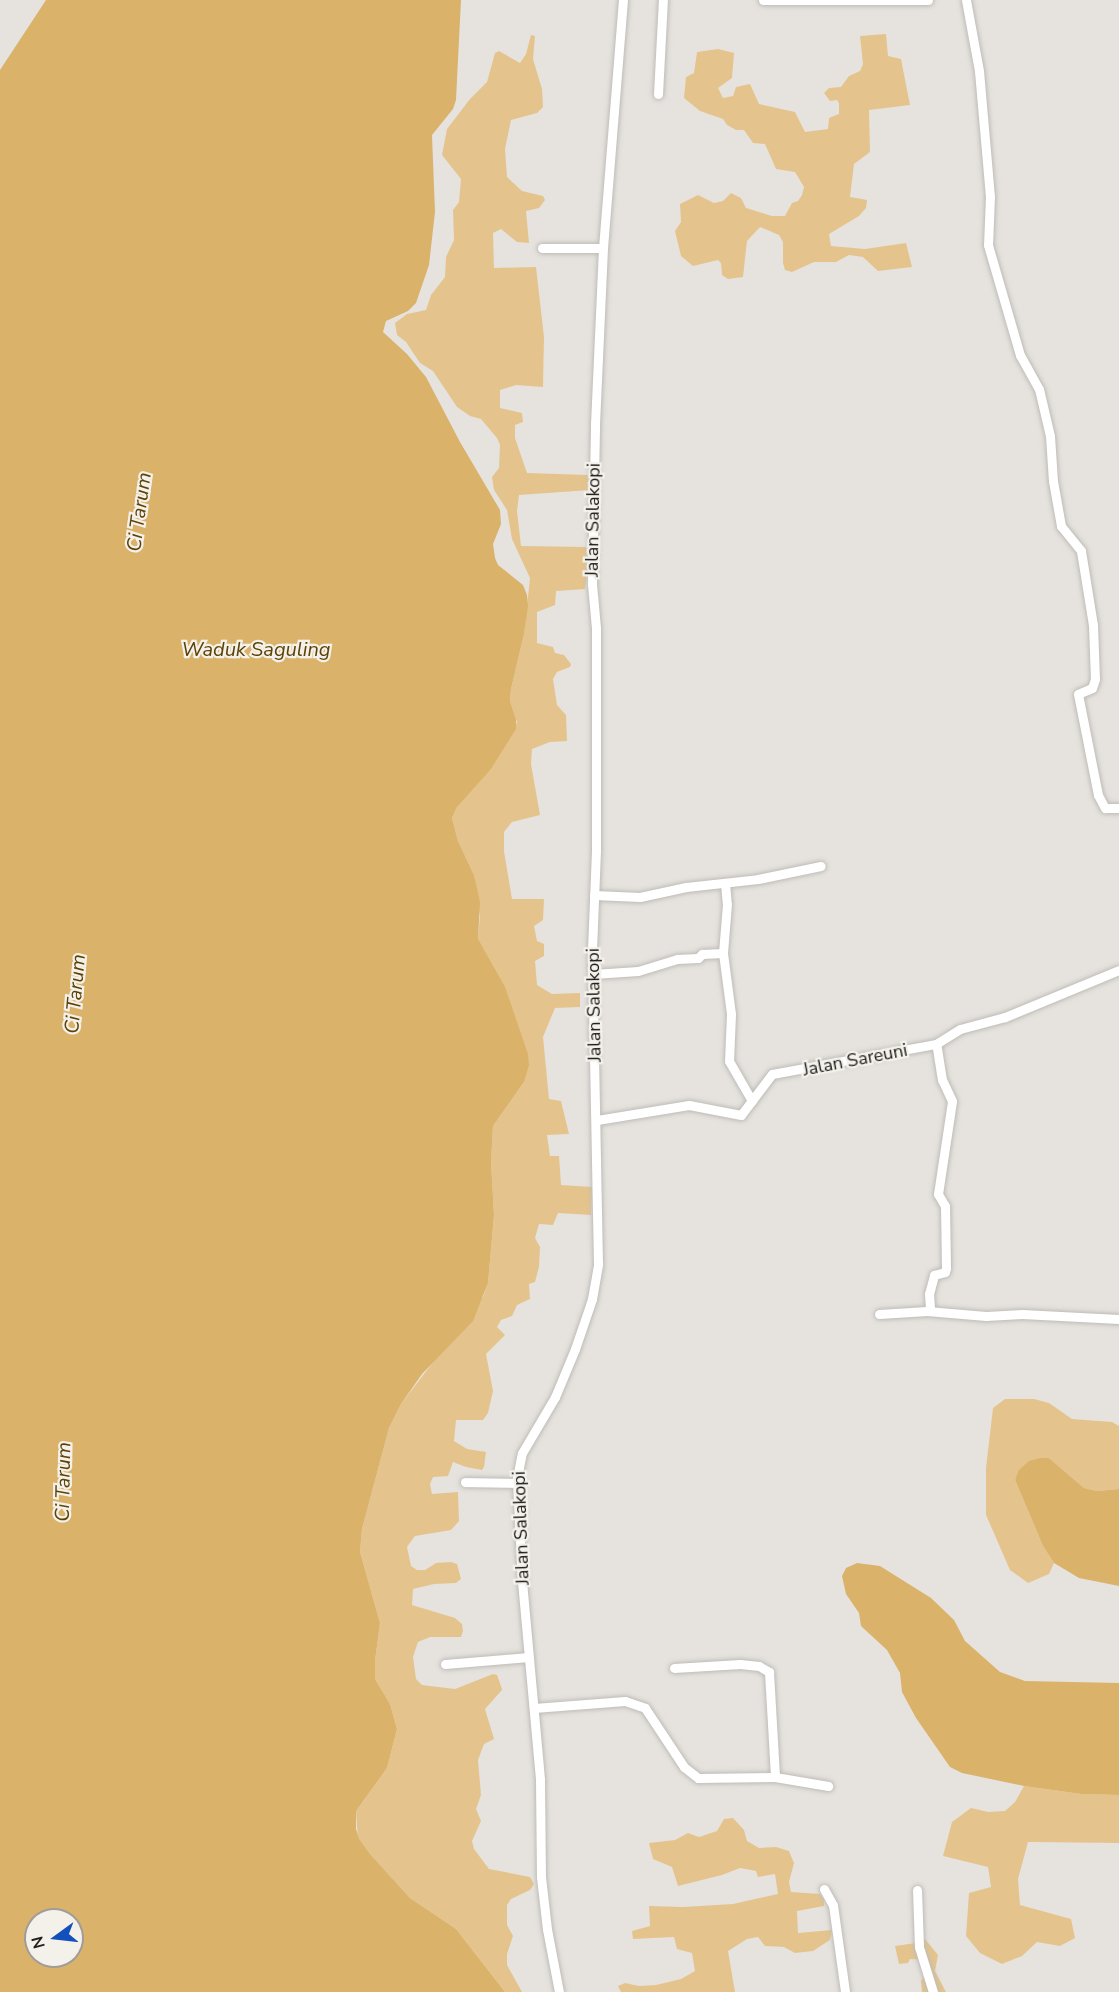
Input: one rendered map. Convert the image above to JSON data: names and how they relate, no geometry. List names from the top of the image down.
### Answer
{
  "streets": {
    "street": ["Jalan Salakopi", "Jalan Sareuni"]
  },
  "crossings": [
    ["Jalan Salakopi", "Jalan Sareuni"]
  ],
  "water": ["Ci Tarum", "Waduk Saguling"],
  "north": "left"
}
